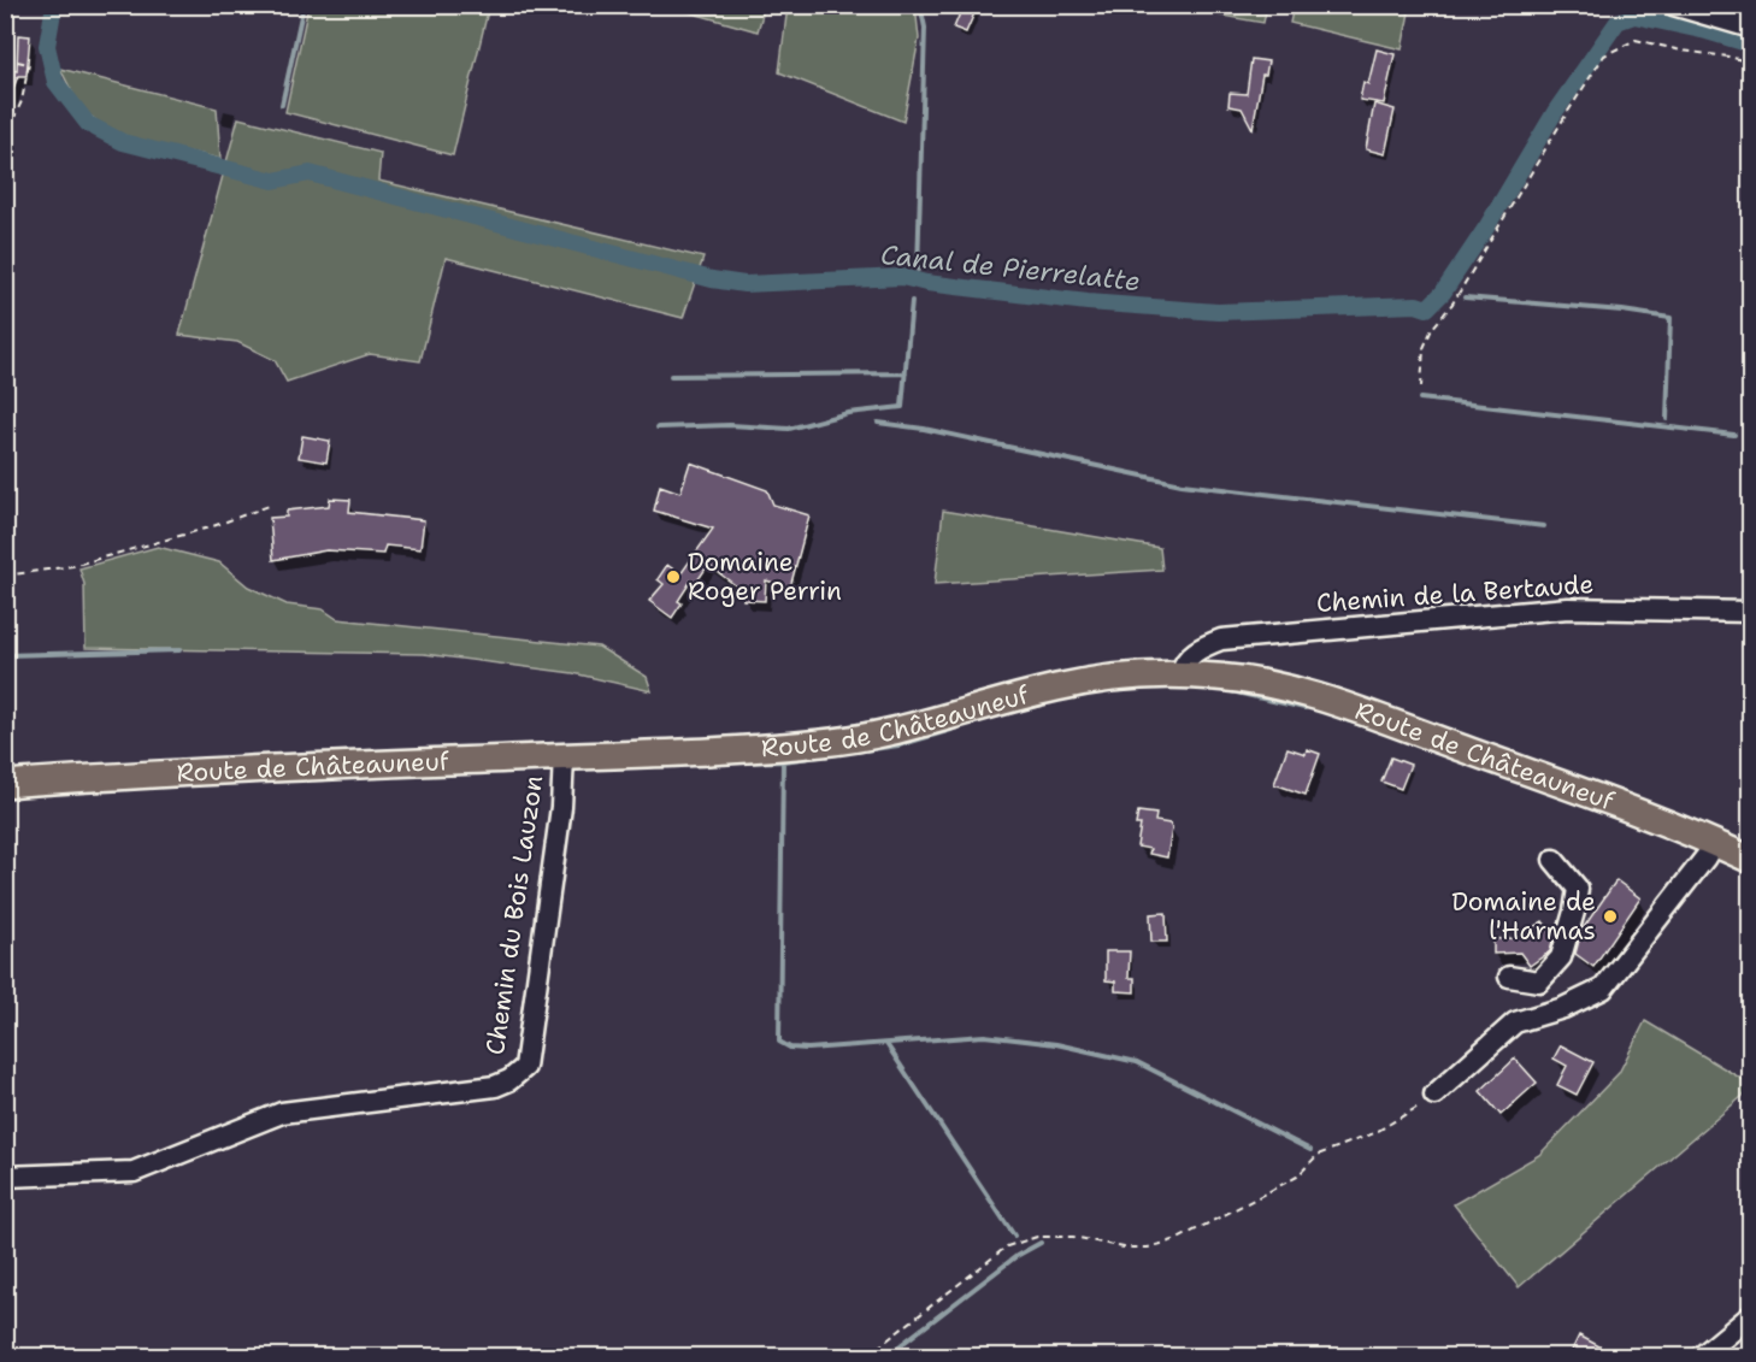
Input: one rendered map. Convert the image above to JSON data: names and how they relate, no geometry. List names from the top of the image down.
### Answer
{
  "streets": {
    "main road": ["Route de Châteauneuf"],
    "street": ["Chemin de la Bertaude", "Chemin du Bois Lauzon"]
  },
  "crossings": [
    ["Chemin de la Bertaude", "Route de Châteauneuf"],
    ["Route de Châteauneuf", "Chemin du Bois Lauzon"]
  ],
  "water": ["Canal de Pierrelatte"],
  "places": ["Domaine Roger Perrin", "Domaine de l'Harmas"]
}
